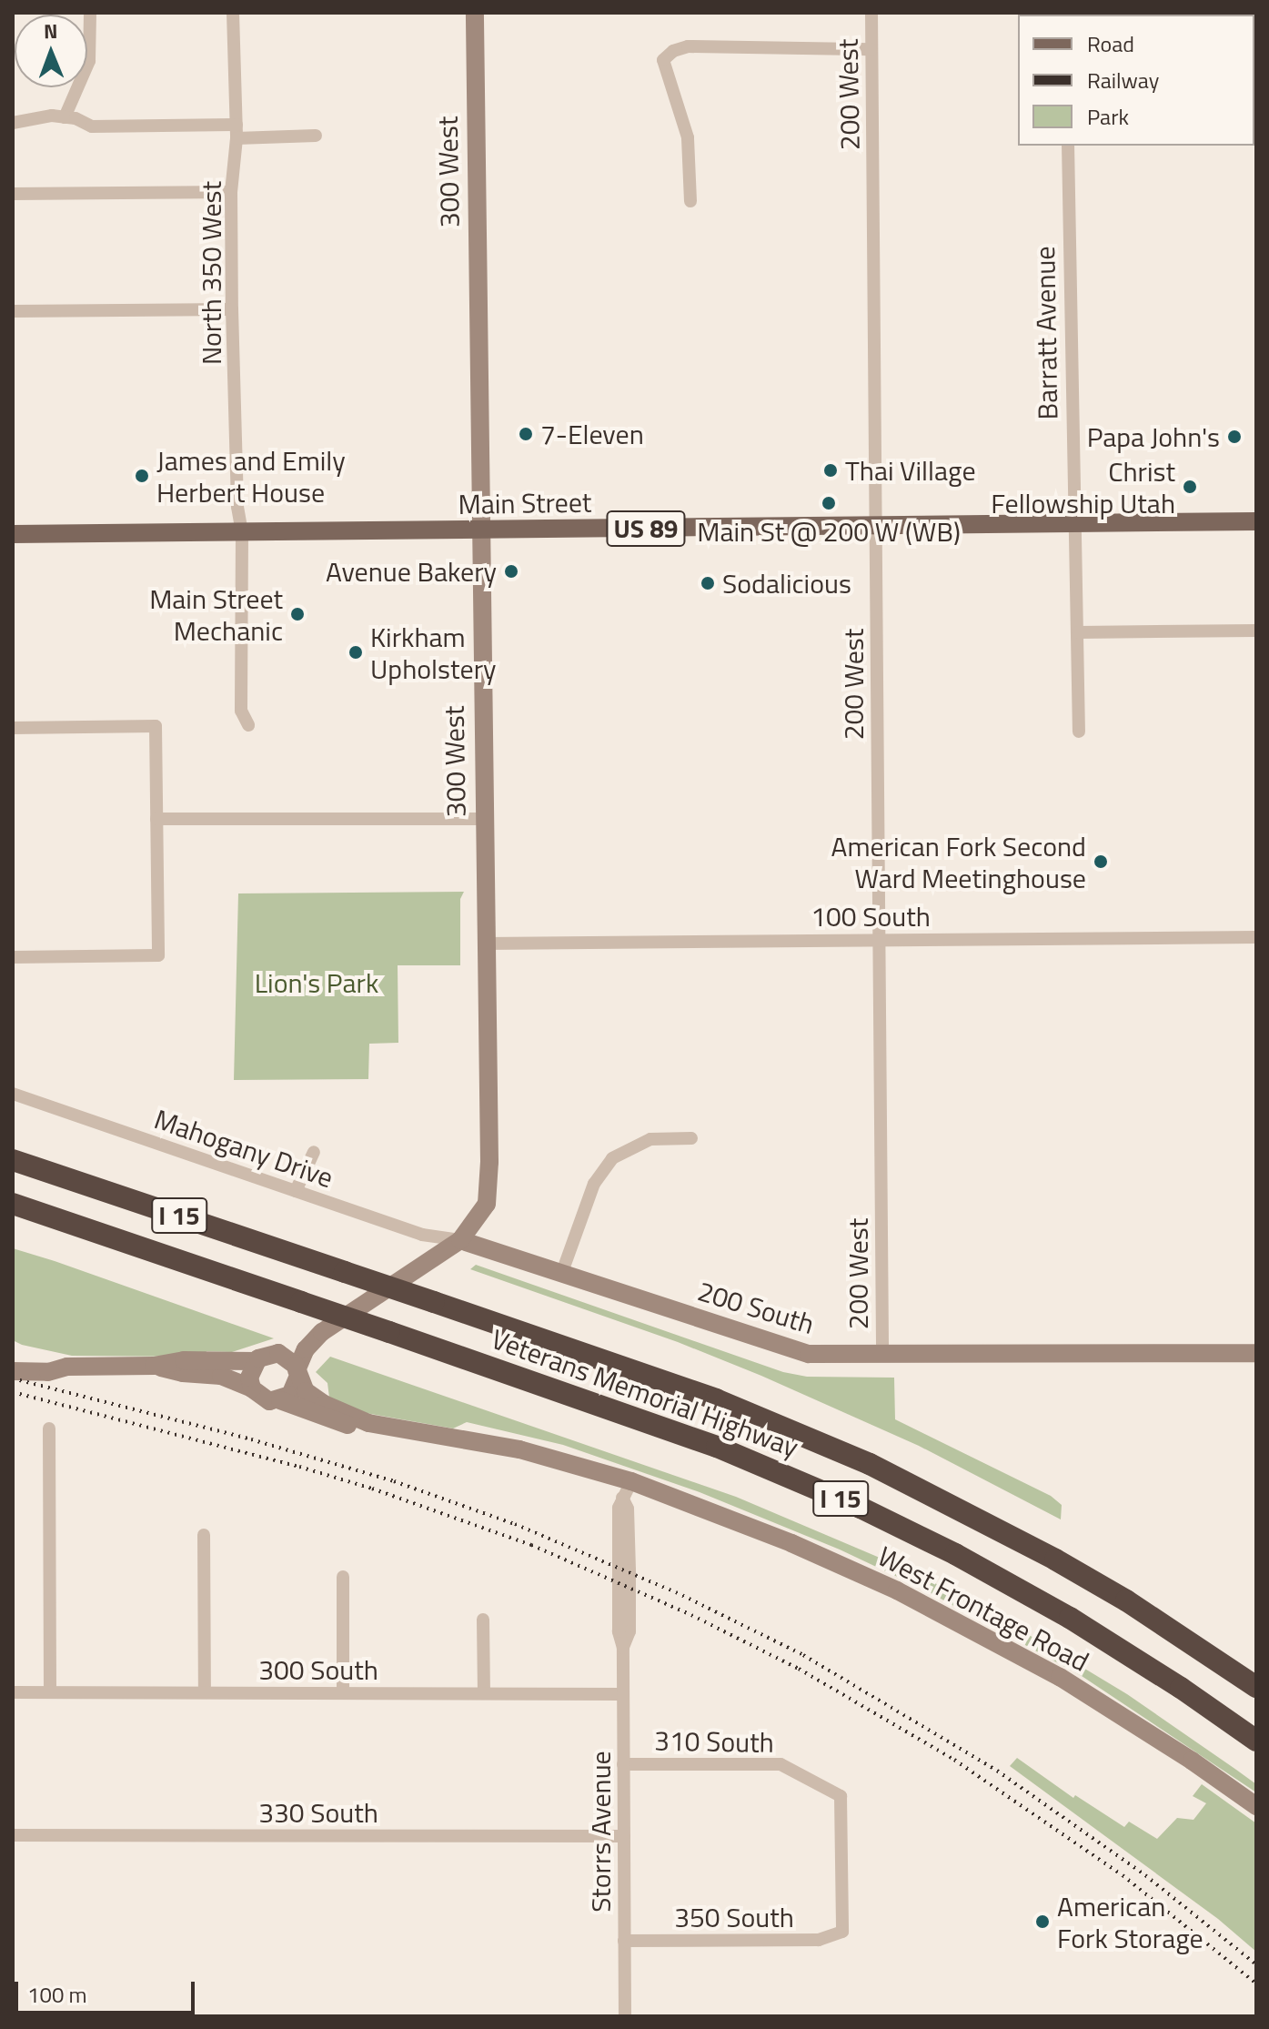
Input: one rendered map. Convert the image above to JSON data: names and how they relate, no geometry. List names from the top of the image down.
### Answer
{
  "streets": {
    "highway": ["I 15", "Veterans Memorial Highway"],
    "main road": ["Main Street", "US 89"],
    "street": [
      "200 West",
      "300 West",
      "North 350 West",
      "Barratt Avenue",
      "100 South",
      "Mahogany Drive",
      "200 South",
      "West Frontage Road",
      "300 South",
      "310 South",
      "330 South",
      "Storrs Avenue",
      "350 South"
    ]
  },
  "crossings": [
    ["200 West", "Main Street"],
    ["200 West", "100 South"],
    ["200 West", "200 South"],
    ["300 West", "Main Street"],
    ["300 West", "100 South"],
    ["300 West", "Mahogany Drive"],
    ["300 West", "200 South"],
    ["North 350 West", "Main Street"],
    ["Barratt Avenue", "Main Street"],
    ["Mahogany Drive", "200 South"],
    ["West Frontage Road", "Storrs Avenue"],
    ["300 South", "Storrs Avenue"],
    ["310 South", "Storrs Avenue"],
    ["310 South", "350 South"],
    ["330 South", "Storrs Avenue"],
    ["Storrs Avenue", "350 South"]
  ],
  "parks": ["Lion's Park"],
  "places": [
    "7-Eleven",
    "Papa John's",
    "Thai Village",
    "James and Emily Herbert House",
    "Christ Fellowship Utah",
    "Main St @ 200 W (WB)",
    "Avenue Bakery",
    "Sodalicious",
    "Main Street Mechanic",
    "Kirkham Upholstery",
    "American Fork Second Ward Meetinghouse",
    "American Fork Storage"
  ],
  "legend": ["Road", "Railway", "Park"],
  "scale_bar": "100 m",
  "north": "top"
}
